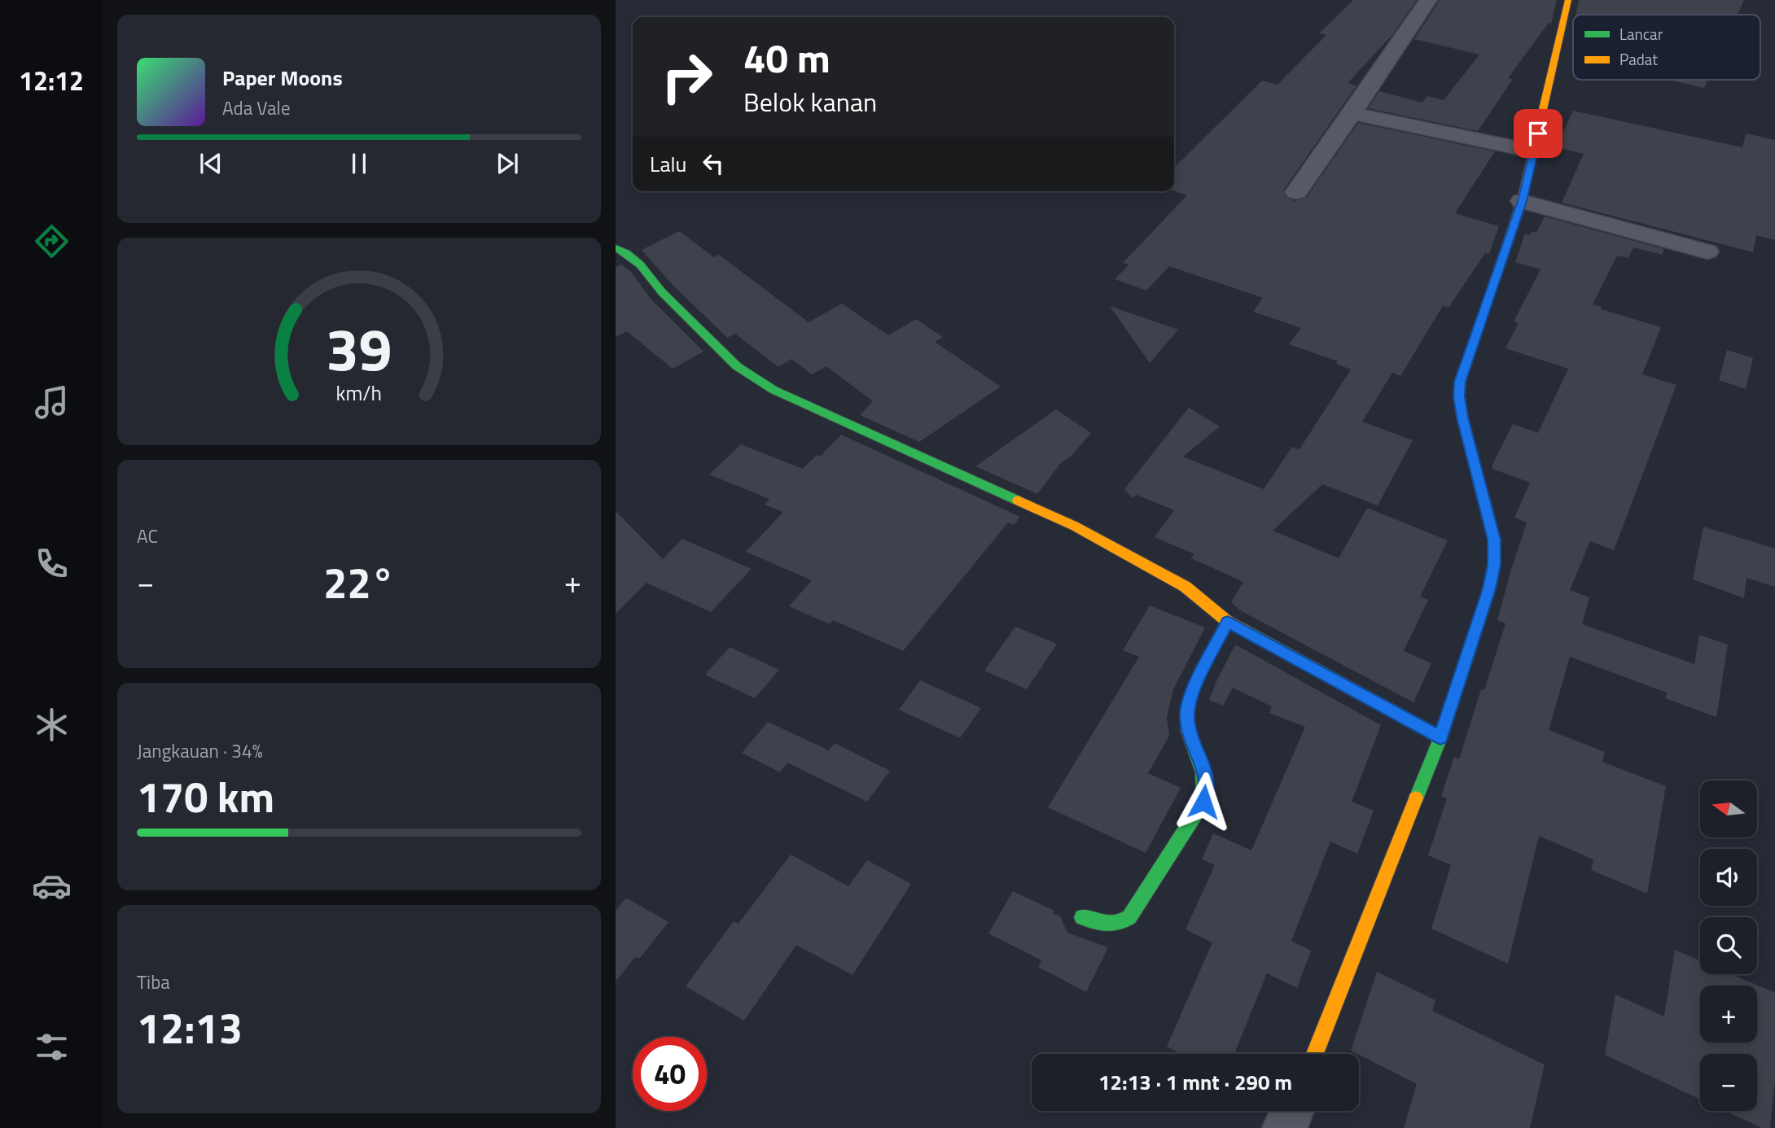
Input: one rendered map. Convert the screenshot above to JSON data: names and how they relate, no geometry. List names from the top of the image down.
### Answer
{
  "legend": ["Lancar", "Padat"],
  "north": "left",
  "page": {
    "tabs": "12:12",
    "turn": ["40 m", "Belok kanan"],
    "song": ["Paper Moons", "Ada Vale"],
    "then": "Lalu",
    "tile": [
      "AC",
      ["Jangkauan · 34%", "170 km"],
      ["Tiba", "12:13"]
    ],
    "heat": ["−", "22°", "+"],
    "map_buttons": ["+", "−"],
    "limit": "40",
    "trip": "12:13 · 1 mnt · 290 m",
    "gauge": ["39", "km/h"]
  }
}
